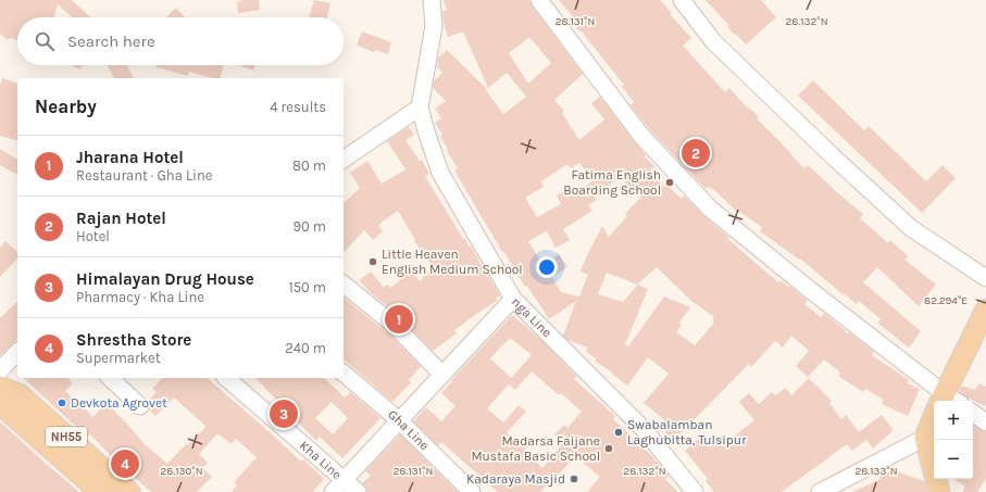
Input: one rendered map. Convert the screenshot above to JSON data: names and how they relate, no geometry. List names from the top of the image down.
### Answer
{
  "streets": {
    "main road": ["NH55"],
    "street": ["nga Line", "Gha Line", "Kha Line"]
  },
  "places": [
    "Fatima English Boarding School",
    "Little Heaven English Medium School",
    "Devkota Agrovet",
    "Swabalamban Laghubitta, Tulsipur",
    "Madarsa Faijane Mustafa Basic School",
    "Kadaraya Masjid"
  ],
  "page": {
    "search": "Search here",
    "heading": ["Nearby", "4 results"],
    "list": [
      {
        "mark": "1",
        "name": "Jharana Hotel",
        "note": "Restaurant · Gha Line",
        "value": "80 m"
      },
      {
        "mark": "2",
        "name": "Rajan Hotel",
        "note": "Hotel",
        "value": "90 m"
      },
      {
        "mark": "3",
        "name": "Himalayan Drug House",
        "note": "Pharmacy · Kha Line",
        "value": "150 m"
      },
      {
        "mark": "4",
        "name": "Shrestha Store",
        "note": "Supermarket",
        "value": "240 m"
      }
    ],
    "pins": [
      "2",
      "1",
      "3",
      "4"
    ],
    "map_buttons": ["+", "−"]
  },
  "coordinates": [
    "28.132°N",
    "28.131°N",
    "82.294°E",
    "28.130°N",
    "28.133°N"
  ]
}
